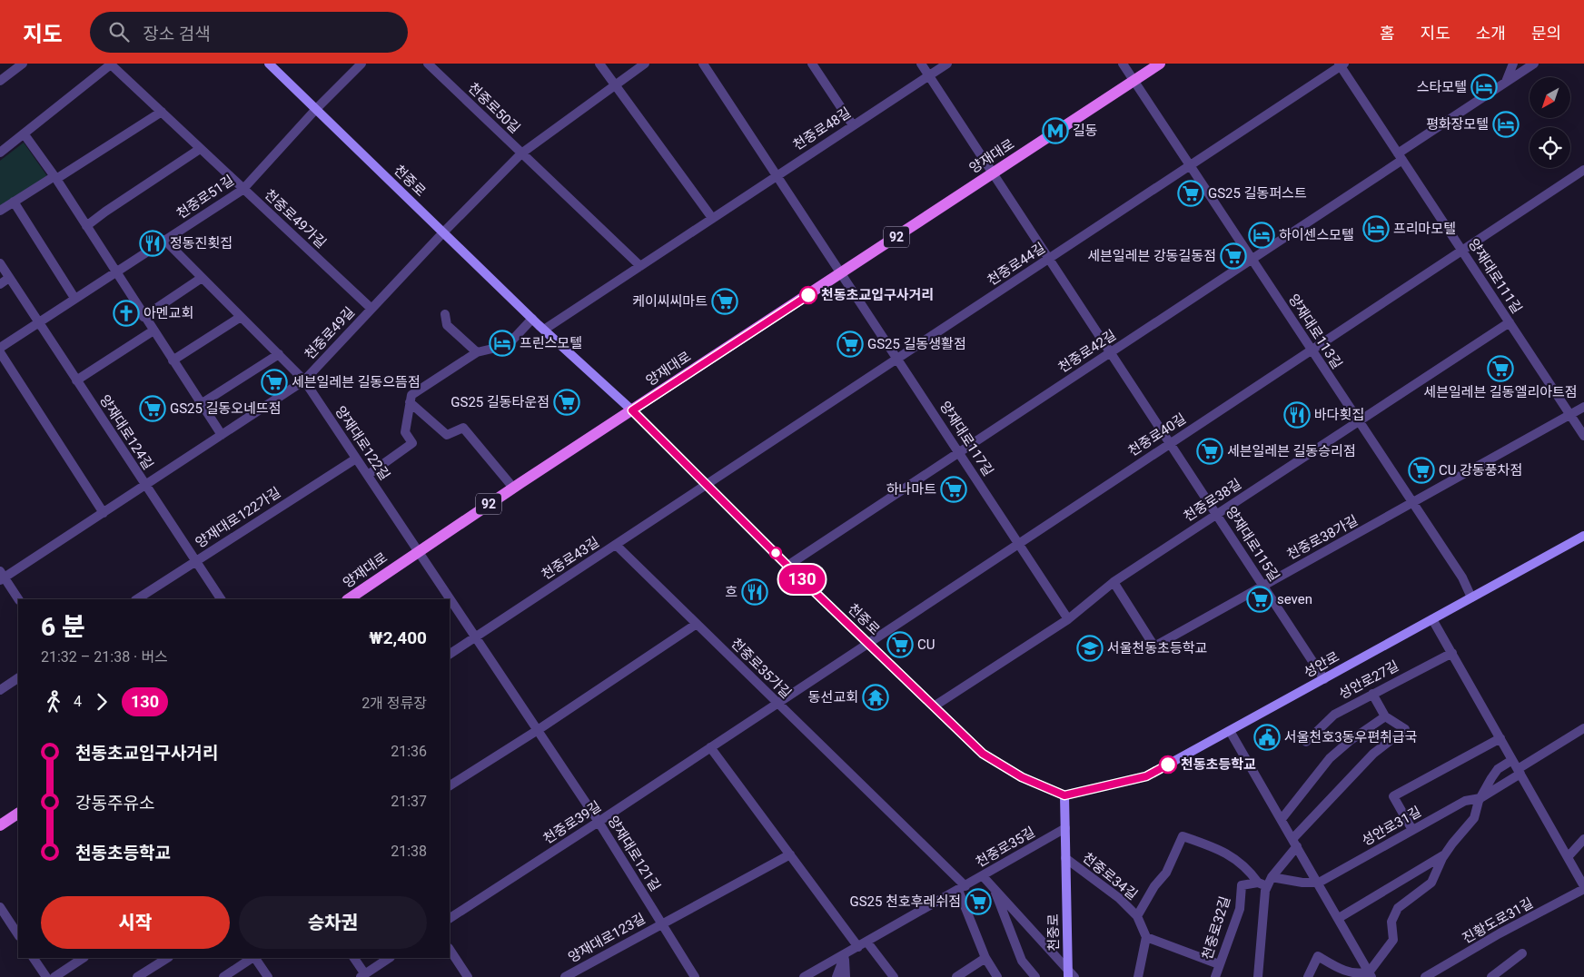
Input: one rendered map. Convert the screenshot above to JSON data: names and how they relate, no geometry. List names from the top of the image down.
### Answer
{
  "streets": {
    "main road": [
      "양재대로",
      "천중로",
      "92",
      "성안로"
    ],
    "street": [
      "천중로50길",
      "천중로48길",
      "천중로51길",
      "천중로49가길",
      "천중로44길",
      "양재대로111길",
      "양재대로113길",
      "천중로49길",
      "천중로42길",
      "양재대로124길",
      "천중로40길",
      "양재대로117길",
      "양재대로122길",
      "천중로38길",
      "양재대로122가길",
      "천중로38가길",
      "양재대로115길",
      "천중로43길",
      "천중로35가길",
      "성안로27길",
      "천중로39길",
      "성안로31길",
      "천중로35길",
      "양재대로121길",
      "천중로34길",
      "진황도로31길",
      "천중로32길",
      "양재대로123길"
    ]
  },
  "crossings": [
    ["천중로50길", "천중로"],
    ["천중로50길", "천중로49길"],
    ["천중로48길", "천중로"],
    ["천중로48길", "양재대로115길"],
    ["양재대로", "천중로"],
    ["양재대로", "양재대로113길"],
    ["양재대로", "양재대로117길"],
    ["양재대로", "양재대로122길"],
    ["양재대로", "양재대로115길"],
    ["양재대로", "양재대로121길"],
    ["천중로", "천중로51길"],
    ["천중로", "천중로44길"],
    ["천중로", "천중로49길"],
    ["천중로", "천중로42길"],
    ["천중로", "천중로40길"],
    ["천중로", "천중로38길"],
    ["천중로", "천중로43길"],
    ["천중로", "성안로"],
    ["천중로", "천중로39길"],
    ["천중로", "천중로35길"],
    ["천중로", "천중로34길"],
    ["천중로51길", "천중로49가길"],
    ["천중로51길", "양재대로124길"],
    ["천중로51길", "양재대로122길"],
    ["천중로49가길", "천중로49길"],
    ["천중로44길", "양재대로111길"],
    ["천중로44길", "양재대로113길"],
    ["천중로44길", "양재대로117길"],
    ["천중로44길", "양재대로115길"],
    ["천중로44길", "천중로43길"],
    ["양재대로111길", "천중로42길"],
    ["양재대로111길", "천중로40길"],
    ["양재대로111길", "천중로38길"],
    ["양재대로111길", "천중로38가길"],
    ["양재대로113길", "천중로42길"],
    ["양재대로113길", "천중로40길"],
    ["양재대로113길", "천중로38길"],
    ["양재대로113길", "천중로38가길"],
    ["양재대로113길", "성안로"],
    ["천중로49길", "양재대로124길"],
    ["천중로49길", "양재대로122길"],
    ["천중로42길", "양재대로117길"],
    ["천중로42길", "양재대로115길"],
    ["양재대로124길", "양재대로122가길"],
    ["천중로40길", "양재대로117길"],
    ["천중로40길", "양재대로115길"],
    ["천중로40길", "천중로39길"],
    ["양재대로117길", "천중로38길"],
    ["양재대로122길", "양재대로122가길"],
    ["양재대로122길", "양재대로121길"],
    ["천중로38길", "천중로38가길"],
    ["천중로38길", "양재대로115길"],
    ["천중로38가길", "양재대로115길"],
    ["양재대로115길", "성안로"],
    ["천중로43길", "천중로35가길"],
    ["천중로43길", "양재대로121길"],
    ["천중로35가길", "천중로39길"],
    ["천중로35가길", "천중로35길"],
    ["천중로39길", "양재대로121길"],
    ["양재대로121길", "양재대로123길"],
    ["천중로34길", "천중로32길"]
  ],
  "places": {
    "hotel": [
      "스타모텔",
      "평화장모텔",
      "프리마모텔",
      "하이센스모텔",
      "프린스모텔"
    ],
    "metro station": ["길동"],
    "supermarket": [
      "GS25 길동퍼스트",
      "세븐일레븐 강동길동점",
      "케이씨씨마트",
      "GS25 길동생활점",
      "세븐일레븐 길동엘리아트점",
      "세븐일레븐 길동으뜸점",
      "GS25 길동타운점",
      "GS25 길동오네뜨점",
      "세븐일레븐 길동승리점",
      "CU 강동풍차점",
      "하나마트",
      "seven",
      "CU",
      "GS25 천호후레쉬점"
    ],
    "restaurant": ["정동진횟집", "바다횟집", "흐"],
    "other": ["천동초교입구사거리", "천동초등학교"],
    "church": ["아멘교회"],
    "school or university": ["서울천동초등학교"],
    "temple": ["동선교회"],
    "public building": ["서울천호3동우편취급국"]
  },
  "lines": ["bus line 130"],
  "north": "bottom left",
  "page": {
    "header": "지도",
    "search": "장소 검색",
    "nav": [
      "홈",
      "지도",
      "소개",
      "문의"
    ],
    "on_map": "130",
    "heading": ["6 분", "21:32 – 21:38 · 버스", "₩2,400"],
    "legs": ["4", "130", "2개 정류장"],
    "list": [
      {
        "name": "천동초교입구사거리",
        "value": "21:36"
      },
      {
        "name": "강동주유소",
        "value": "21:37"
      },
      {
        "name": "천동초등학교",
        "value": "21:38"
      }
    ],
    "buttons": ["시작", "승차권"]
  }
}
